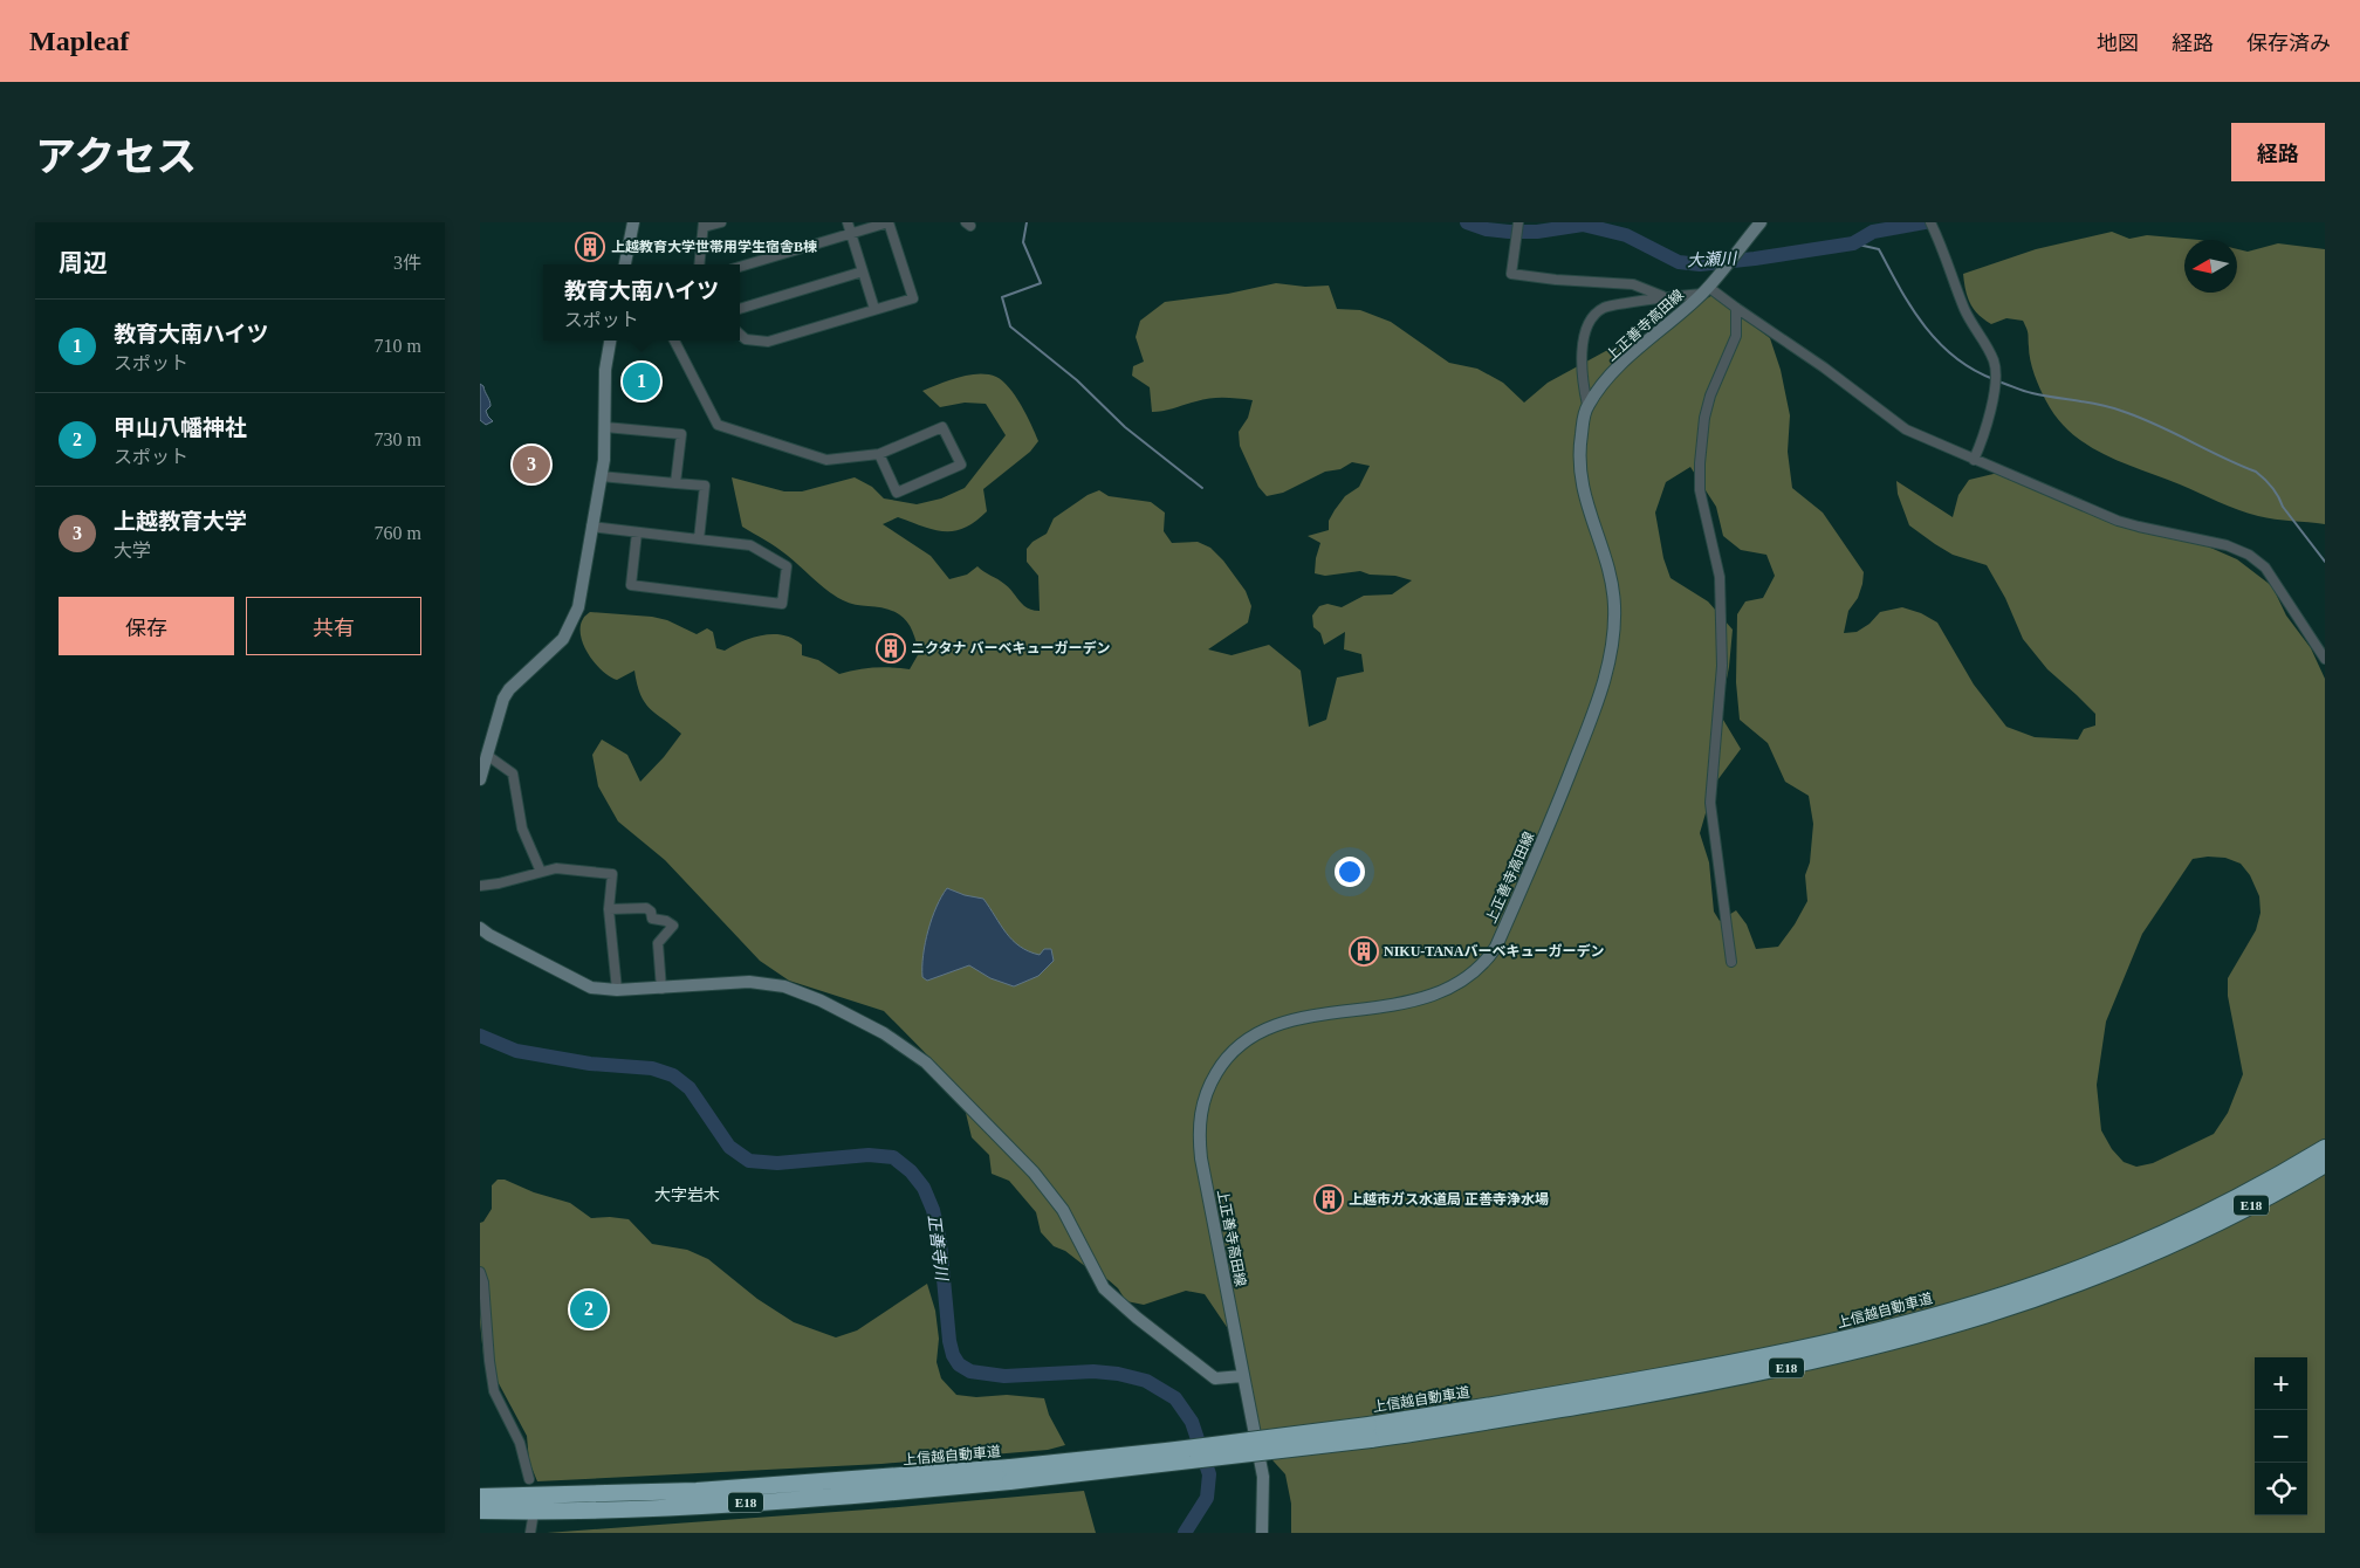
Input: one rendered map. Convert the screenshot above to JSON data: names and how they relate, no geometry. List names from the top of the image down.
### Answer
{
  "streets": {
    "highway": ["E18", "上信越自動車道"],
    "main road": ["上正善寺高田線"]
  },
  "districts": ["大字岩木"],
  "water": ["大瀬川", "正善寺川"],
  "places": {
    "building": [
      "上越教育大学世帯用学生宿舎B棟",
      "ニクタナ バーベキューガーデン",
      "NIKU-TANAバーベキューガーデン",
      "上越市ガス水道局 正善寺浄水場"
    ]
  },
  "north": "left",
  "page": {
    "header": "Mapleaf",
    "nav": ["地図", "経路", "保存済み"],
    "title": "アクセス",
    "buttons": [
      "経路",
      ["保存", "共有"]
    ],
    "heading": ["周辺", "3件"],
    "popup": ["教育大南ハイツ", "スポット"],
    "list": [
      {
        "mark": "1",
        "name": "教育大南ハイツ",
        "note": "スポット",
        "value": "710 m"
      },
      {
        "mark": "2",
        "name": "甲山八幡神社",
        "note": "スポット",
        "value": "730 m"
      },
      {
        "mark": "3",
        "name": "上越教育大学",
        "note": "大学",
        "value": "760 m"
      }
    ],
    "pins": ["1", "3", "2"],
    "map_buttons": ["+", "−"]
  }
}
